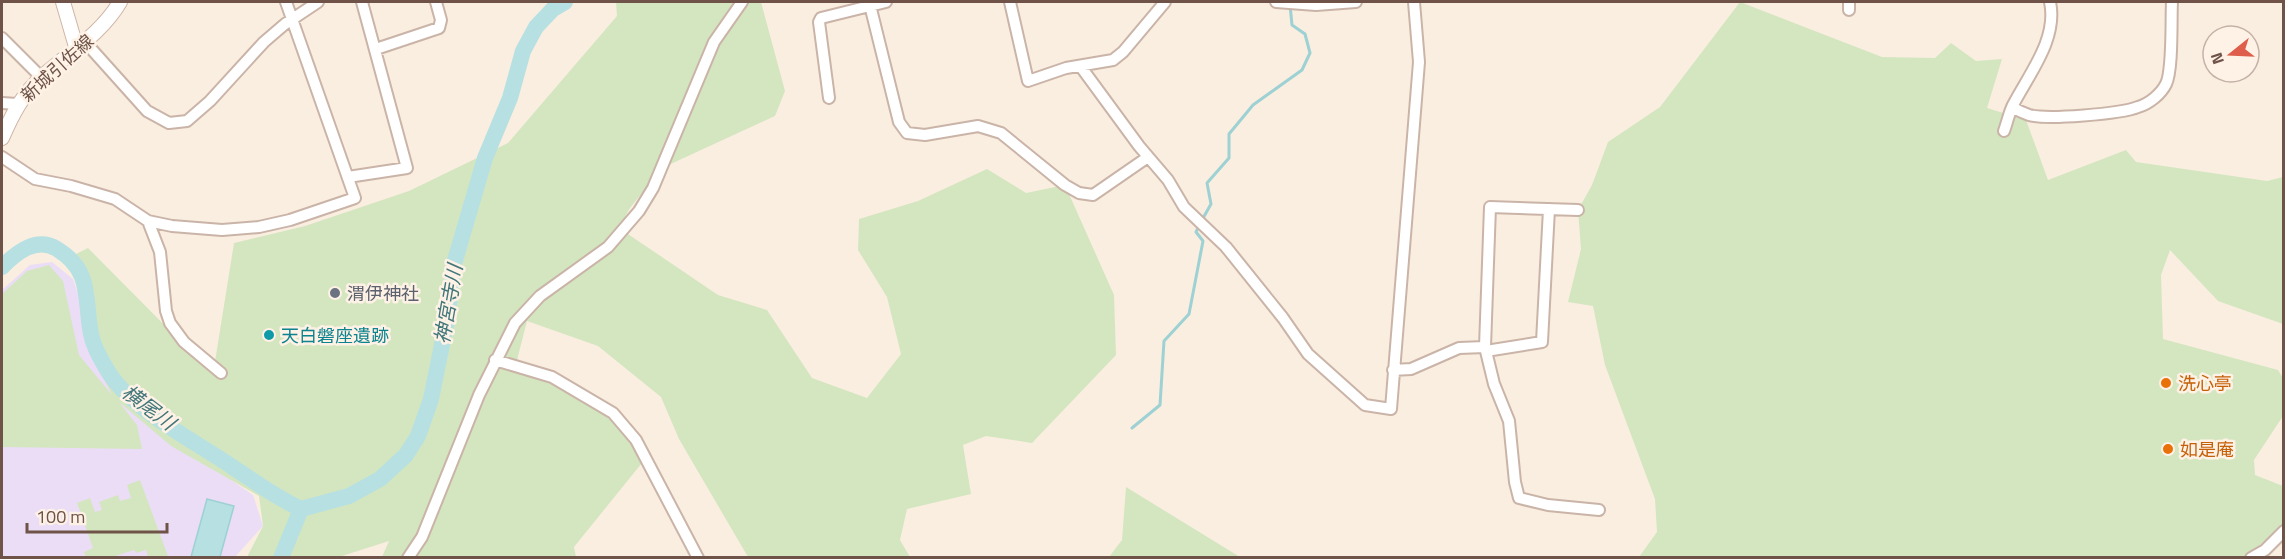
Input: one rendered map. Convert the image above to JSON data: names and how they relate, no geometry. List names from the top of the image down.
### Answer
{
  "streets": {
    "main road": ["新城引佐線"]
  },
  "water": ["神宮寺川", "横尾川"],
  "places": [
    "渭伊神社",
    "天白磐座遺跡",
    "洗心亭",
    "如是庵"
  ],
  "scale_bar": "100 m",
  "north": "left"
}
